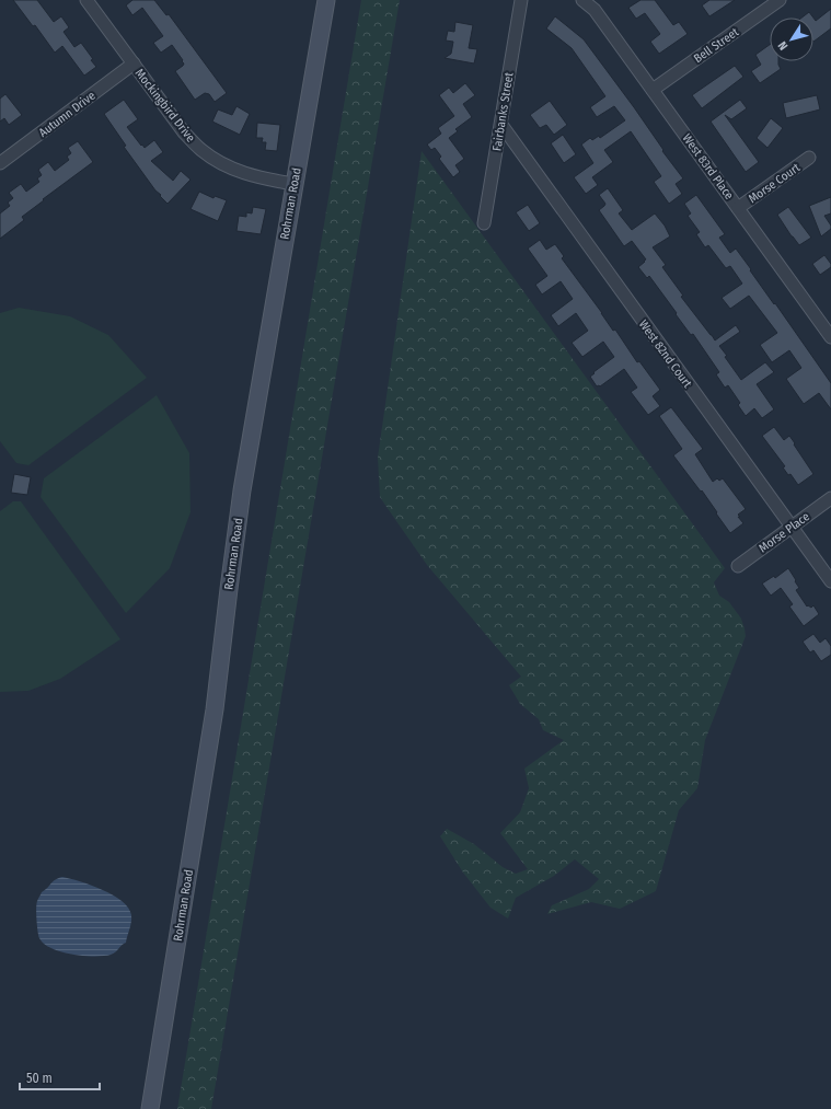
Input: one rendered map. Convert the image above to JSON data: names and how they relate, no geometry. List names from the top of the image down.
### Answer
{
  "streets": {
    "street": [
      "Bell Street",
      "Mockingbird Drive",
      "Fairbanks Street",
      "Autumn Drive",
      "West 83rd Place",
      "Morse Court",
      "Rohrman Road",
      "West 82nd Court",
      "Morse Place"
    ]
  },
  "crossings": [
    ["Bell Street", "West 83rd Place"],
    ["Mockingbird Drive", "Autumn Drive"],
    ["Mockingbird Drive", "Rohrman Road"],
    ["Fairbanks Street", "West 82nd Court"],
    ["West 83rd Place", "Morse Court"],
    ["West 82nd Court", "Morse Place"]
  ],
  "scale_bar": "50 m",
  "north": "bottom left"
}
